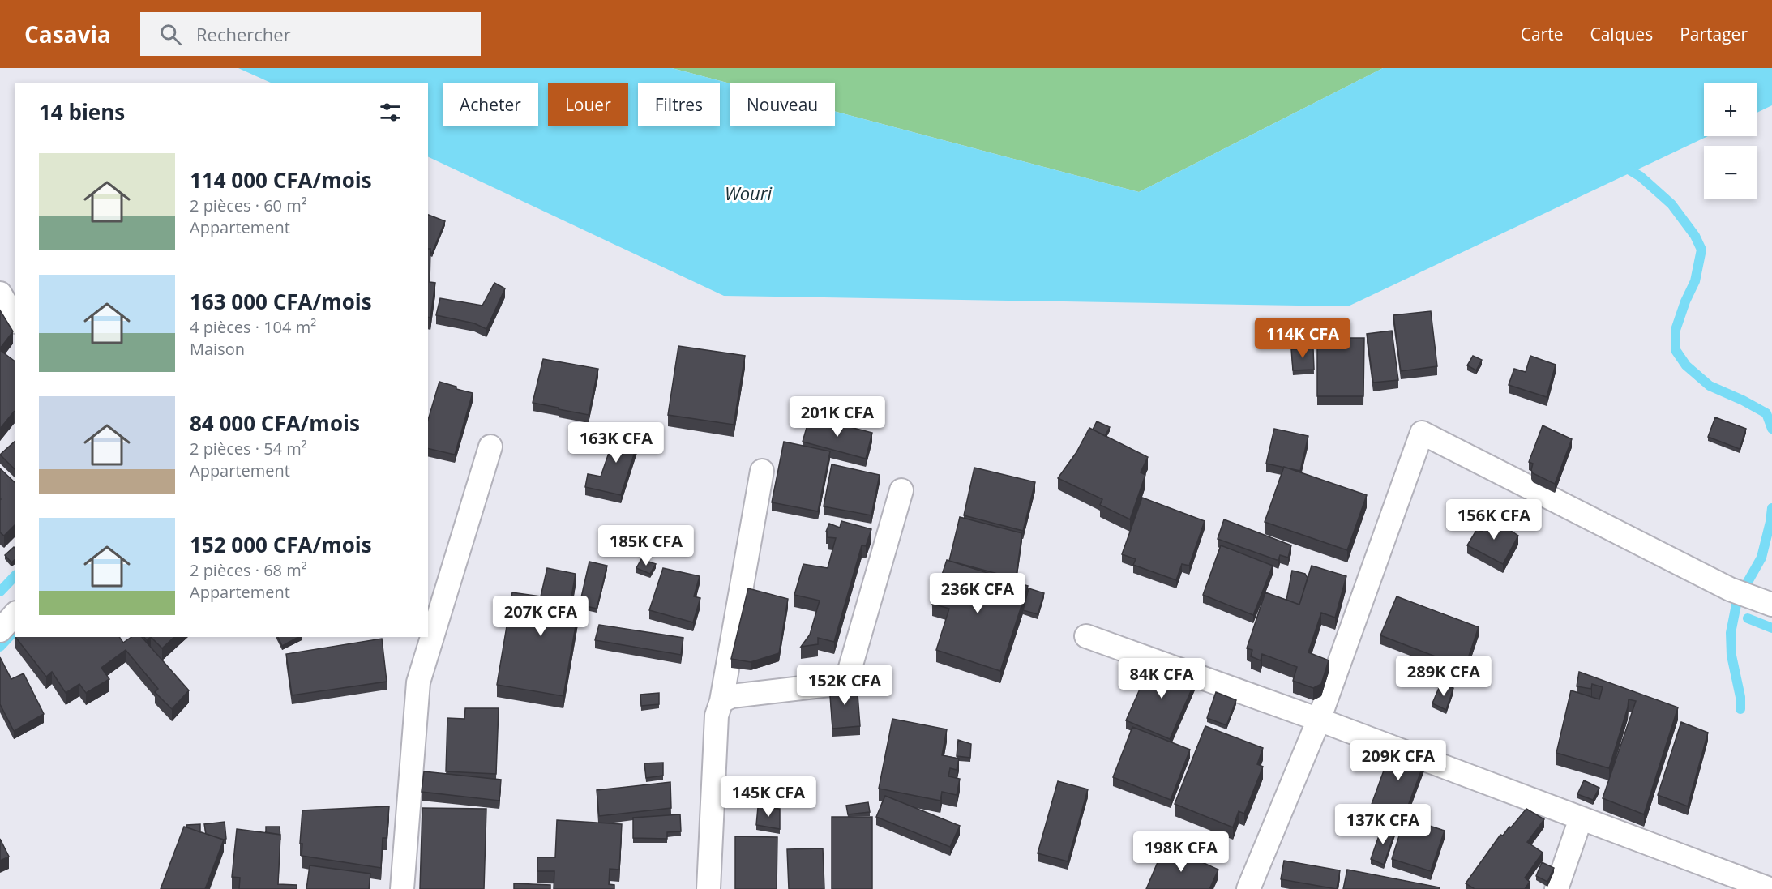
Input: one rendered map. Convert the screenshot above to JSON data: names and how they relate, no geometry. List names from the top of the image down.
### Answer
{
  "water": ["Wouri"],
  "page": {
    "header": "Casavia",
    "search": "Rechercher",
    "nav": ["Carte", "Calques", "Partager"],
    "map_buttons": ["+", "−"],
    "chip": [
      "Acheter",
      "Louer",
      "Filtres",
      "Nouveau"
    ],
    "heading": "14 biens",
    "list": [
      {
        "name": "114 000 CFA/mois",
        "note": "2 pièces · 60 m² · Appartement"
      },
      {
        "name": "163 000 CFA/mois",
        "note": "4 pièces · 104 m² · Maison"
      },
      {
        "name": "84 000 CFA/mois",
        "note": "2 pièces · 54 m² · Appartement"
      },
      {
        "name": "152 000 CFA/mois",
        "note": "2 pièces · 68 m² · Appartement"
      }
    ],
    "price": [
      "114K CFA",
      "201K CFA",
      "163K CFA",
      "156K CFA",
      "185K CFA",
      "236K CFA",
      "207K CFA",
      "289K CFA",
      "84K CFA",
      "152K CFA",
      "209K CFA",
      "145K CFA",
      "137K CFA",
      "198K CFA"
    ]
  }
}
